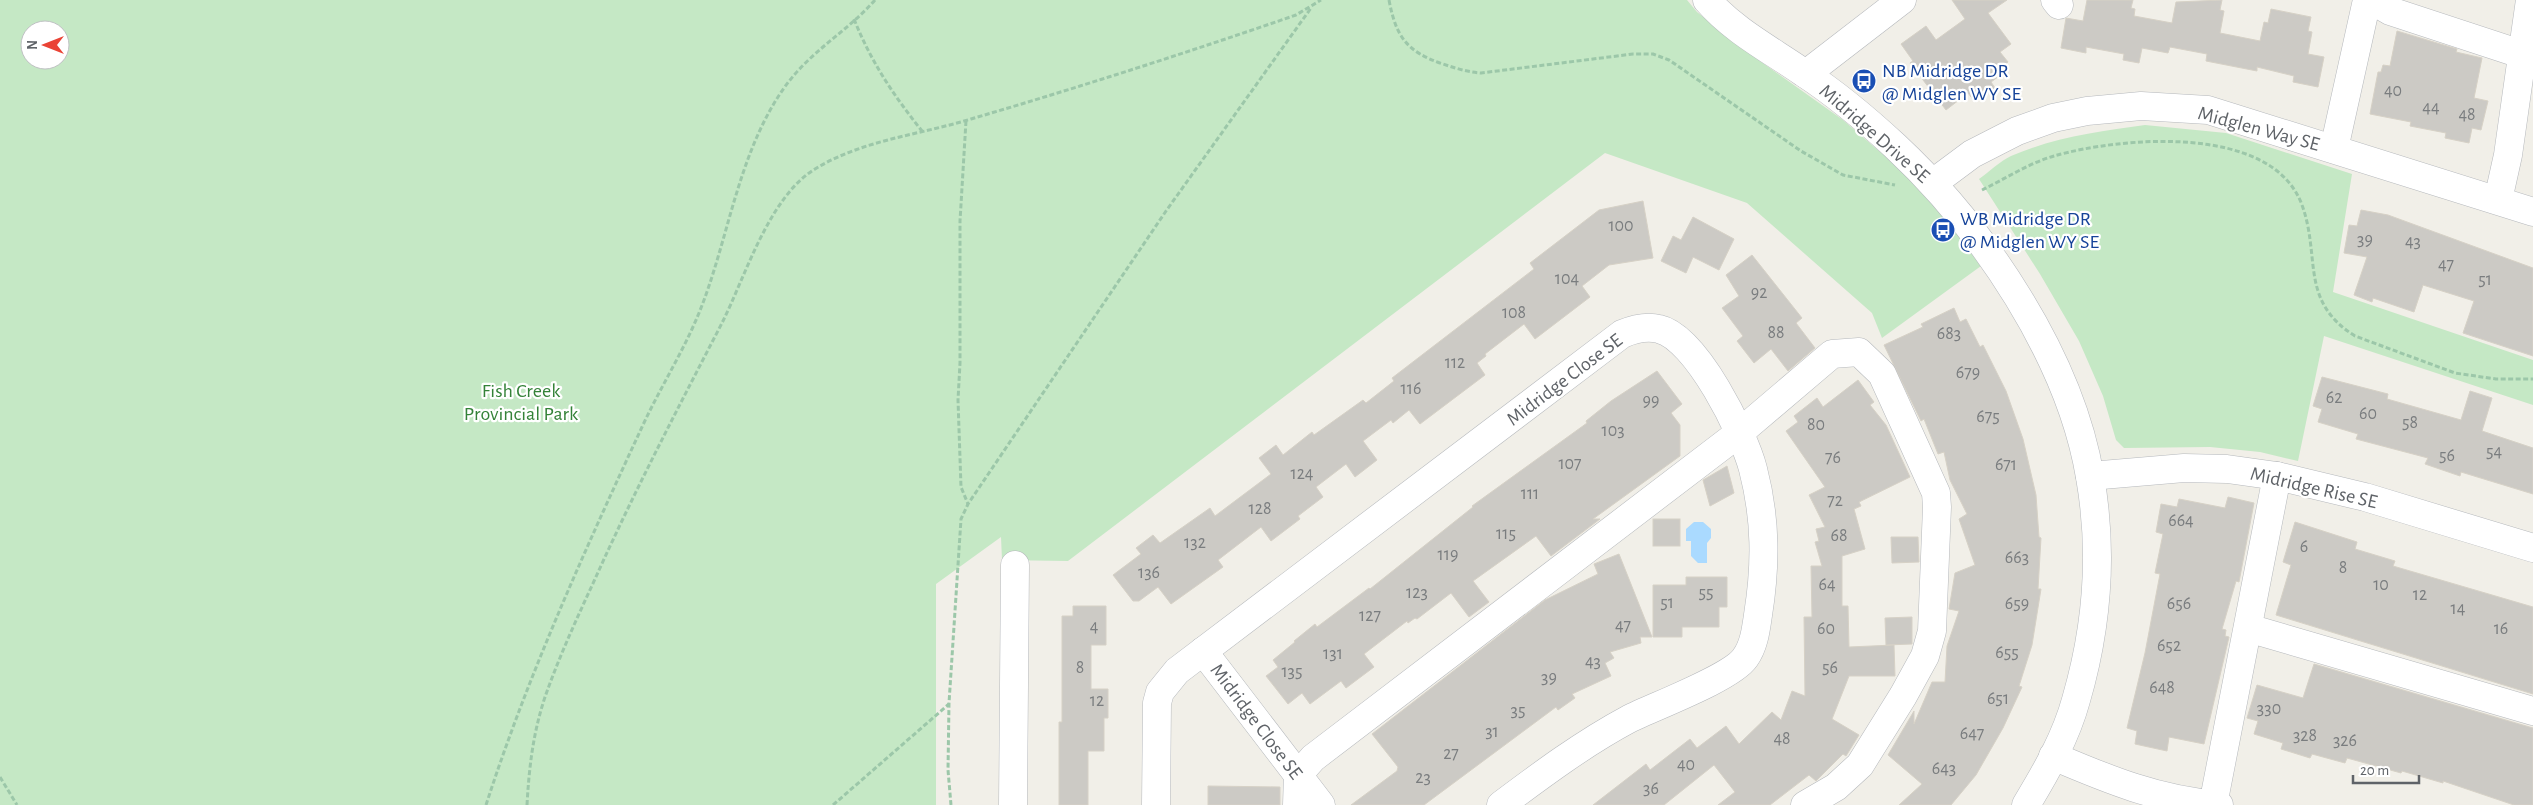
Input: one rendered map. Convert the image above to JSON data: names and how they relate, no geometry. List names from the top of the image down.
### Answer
{
  "streets": {
    "street": [
      "Midglen Way SE",
      "Midridge Drive SE",
      "Midridge Close SE",
      "Midridge Rise SE"
    ]
  },
  "crossings": [
    ["Midglen Way SE", "Midridge Drive SE"],
    ["Midridge Drive SE", "Midridge Rise SE"]
  ],
  "parks": ["Fish Creek Provincial Park"],
  "places": {
    "bus stop": ["NB Midridge DR @ Midglen WY SE", "WB Midridge DR @ Midglen WY SE"]
  },
  "house_numbers": [
    "40",
    "44",
    "48",
    "100",
    "39",
    "43",
    "47",
    "104",
    "51",
    "92",
    "108",
    "88",
    "683",
    "112",
    "679",
    "116",
    "62",
    "99",
    "60",
    "675",
    "58",
    "80",
    "103",
    "54",
    "56",
    "76",
    "107",
    "671",
    "124",
    "111",
    "72",
    "128",
    "664",
    "115",
    "68",
    "132",
    "6",
    "119",
    "663",
    "8",
    "136",
    "64",
    "10",
    "123",
    "55",
    "12",
    "51",
    "659",
    "656",
    "14",
    "127",
    "47",
    "4",
    "60",
    "16",
    "652",
    "655",
    "131",
    "43",
    "8",
    "56",
    "135",
    "39",
    "648",
    "651",
    "12",
    "330",
    "35",
    "31",
    "647",
    "328",
    "48",
    "326",
    "27",
    "40",
    "643",
    "23",
    "36"
  ],
  "scale_bar": "20 m",
  "north": "left"
}
